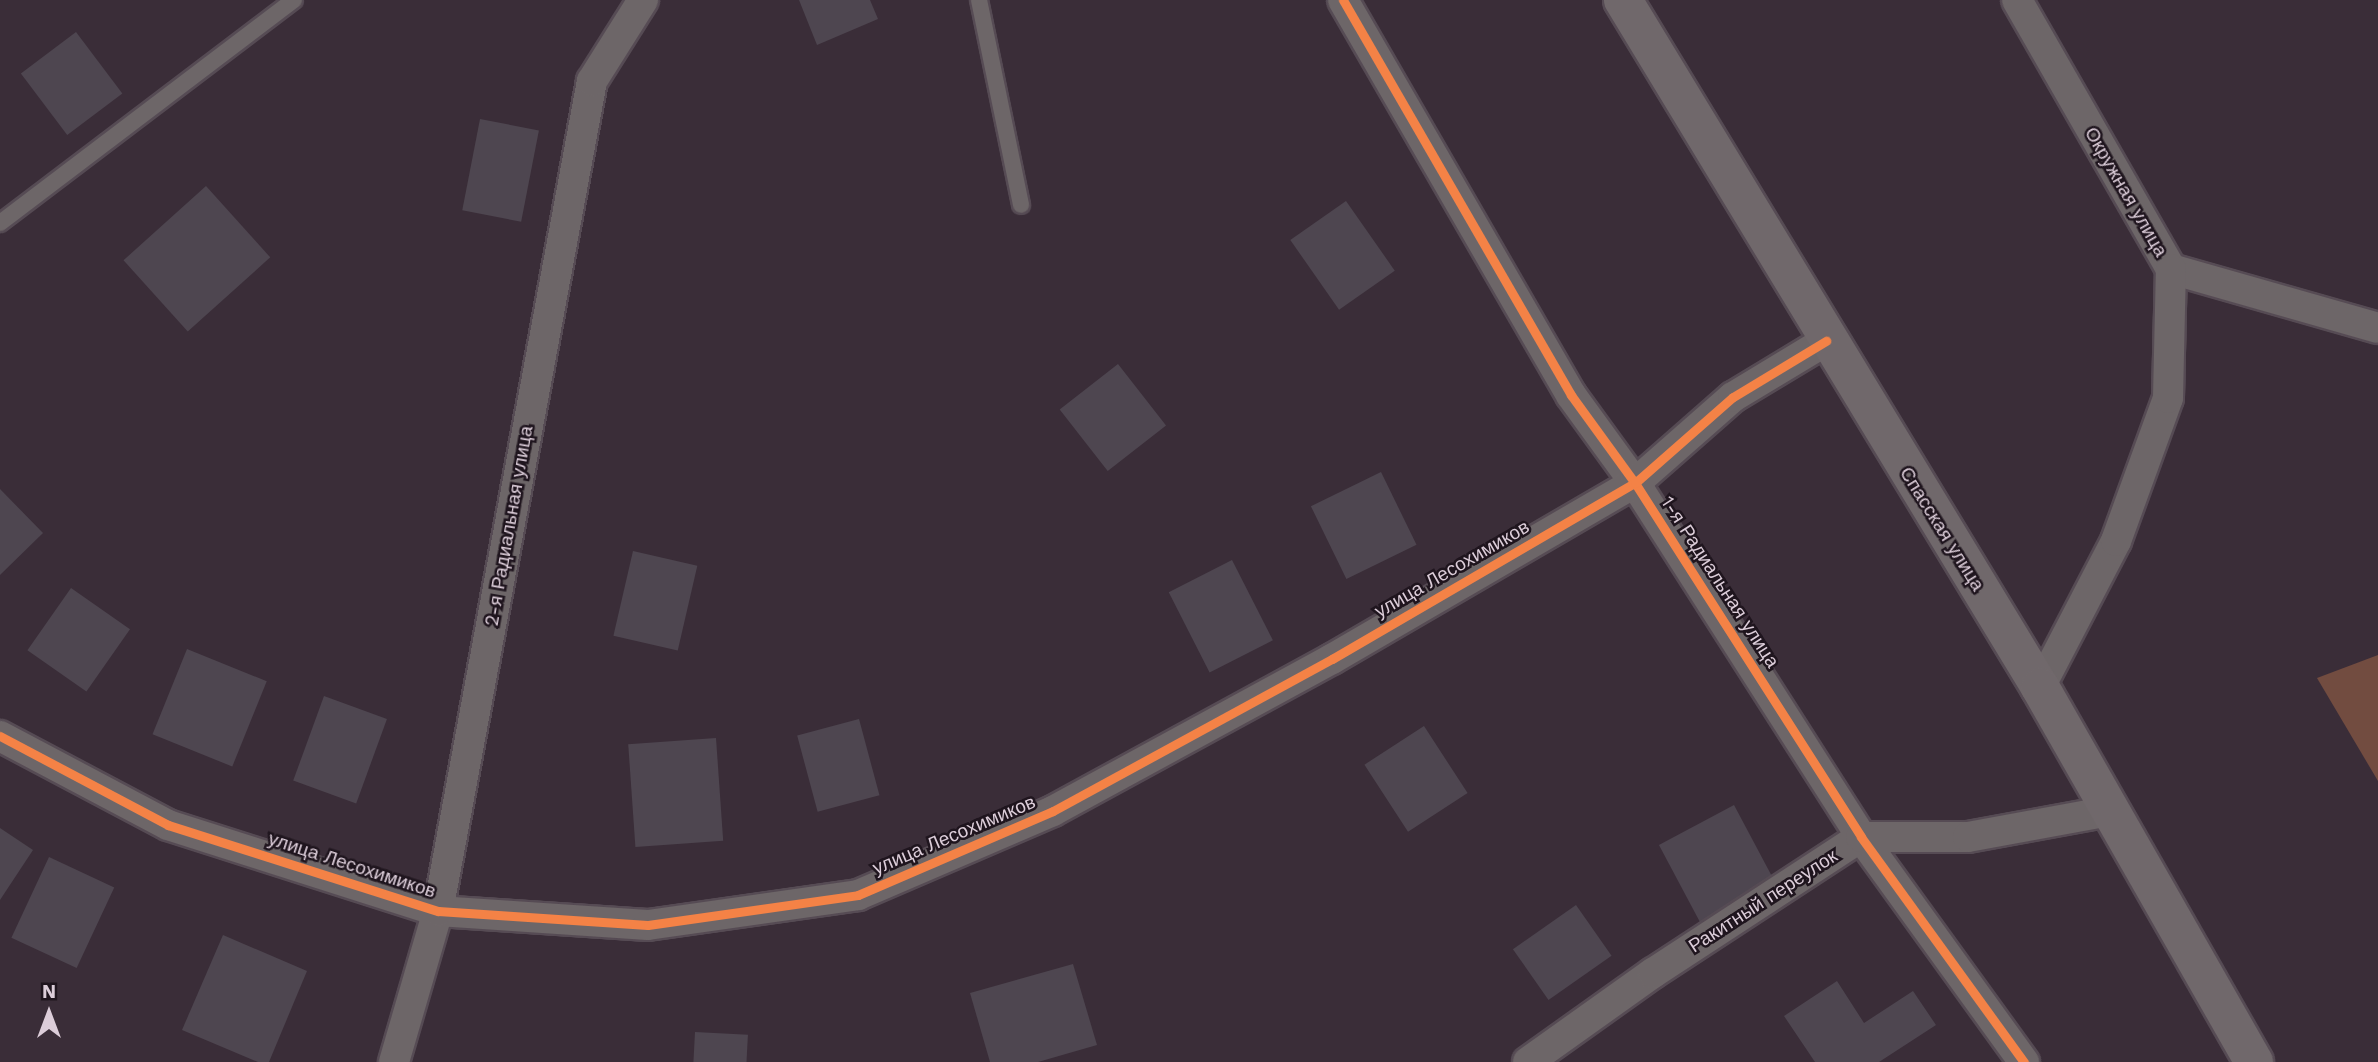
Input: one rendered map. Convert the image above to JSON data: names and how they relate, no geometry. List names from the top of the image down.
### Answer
{
  "streets": {
    "street": [
      "Окружная улица",
      "2-я Радиальная улица",
      "Спасская улица",
      "улица Лесохимиков",
      "1-я Радиальная улица",
      "Ракитный переулок"
    ]
  },
  "crossings": [
    ["2-я Радиальная улица", "улица Лесохимиков"],
    ["Спасская улица", "улица Лесохимиков"],
    ["улица Лесохимиков", "1-я Радиальная улица"],
    ["1-я Радиальная улица", "Ракитный переулок"]
  ],
  "north": "top"
}
